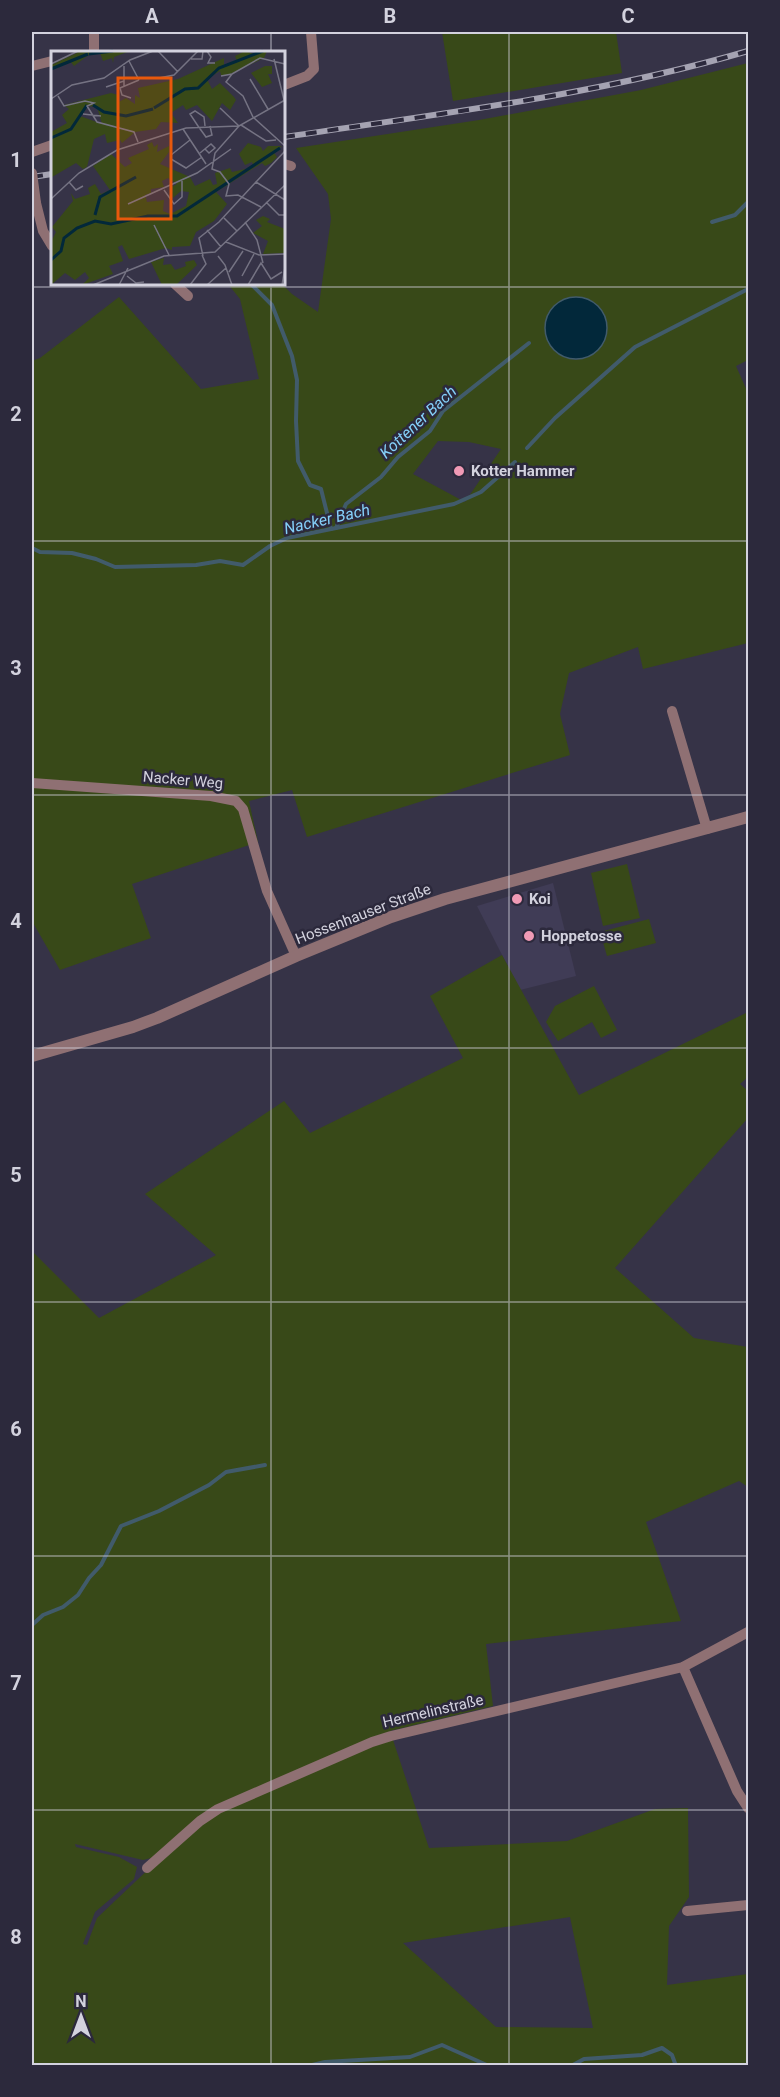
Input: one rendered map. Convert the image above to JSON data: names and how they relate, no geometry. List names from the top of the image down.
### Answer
{
  "streets": {
    "street": ["Nacker Weg", "Hossenhauser Straße", "Hermelinstraße"]
  },
  "crossings": [
    ["Nacker Weg", "Hossenhauser Straße"]
  ],
  "water": ["Kottener Bach", "Nacker Bach"],
  "places": ["Kotter Hammer", "Koi", "Hoppetosse"],
  "north": "top",
  "grid": {
    "columns": ["A", "B", "C"],
    "rows": [
      "1",
      "2",
      "3",
      "4",
      "5",
      "6",
      "7",
      "8"
    ]
  }
}
